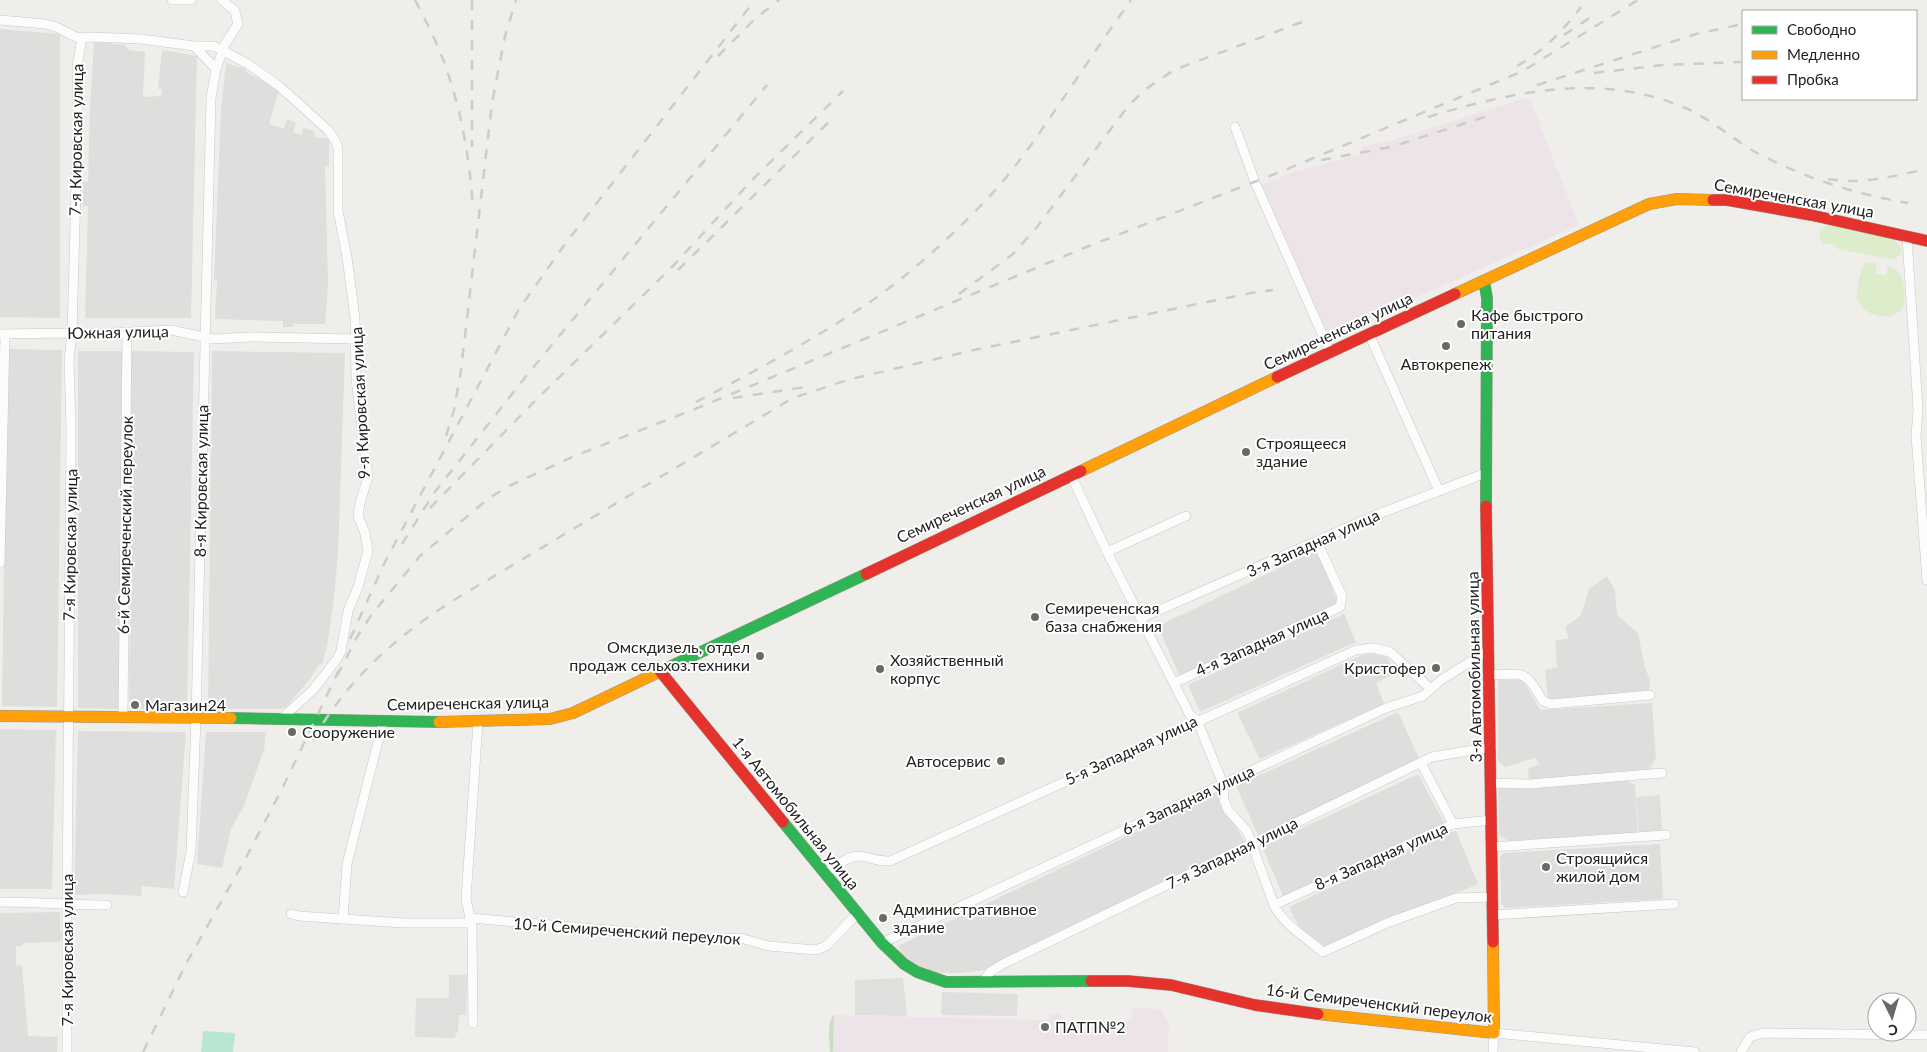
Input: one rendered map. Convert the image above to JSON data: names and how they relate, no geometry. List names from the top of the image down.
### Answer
{
  "streets": {
    "main road": [
      "Семиреченская улица",
      "3-я Автомобильная улица",
      "1-я Автомобильная улица",
      "16-й Семиреченский переулок"
    ],
    "street": [
      "7-я Кировская улица",
      "Южная улица",
      "9-я Кировская улица",
      "8-я Кировская улица",
      "6-й Семиреченский переулок",
      "3-я Западная улица",
      "4-я Западная улица",
      "5-я Западная улица",
      "6-я Западная улица",
      "7-я Западная улица",
      "8-я Западная улица",
      "10-й Семиреченский переулок"
    ]
  },
  "crossings": [
    ["7-я Кировская улица", "Семиреченская улица"],
    ["7-я Кировская улица", "Южная улица"],
    ["Семиреченская улица", "9-я Кировская улица"],
    ["Семиреченская улица", "8-я Кировская улица"],
    ["Семиреченская улица", "6-й Семиреченский переулок"],
    ["Семиреченская улица", "3-я Автомобильная улица"],
    ["Семиреченская улица", "1-я Автомобильная улица"],
    ["Южная улица", "9-я Кировская улица"],
    ["Южная улица", "8-я Кировская улица"],
    ["Южная улица", "6-й Семиреченский переулок"],
    ["9-я Кировская улица", "8-я Кировская улица"],
    ["3-я Западная улица", "4-я Западная улица"],
    ["3-я Западная улица", "3-я Автомобильная улица"],
    ["3-я Автомобильная улица", "6-я Западная улица"],
    ["3-я Автомобильная улица", "7-я Западная улица"],
    ["3-я Автомобильная улица", "8-я Западная улица"],
    ["3-я Автомобильная улица", "16-й Семиреченский переулок"],
    ["5-я Западная улица", "6-я Западная улица"],
    ["5-я Западная улица", "1-я Автомобильная улица"],
    ["6-я Западная улица", "1-я Автомобильная улица"],
    ["1-я Автомобильная улица", "10-й Семиреченский переулок"],
    ["1-я Автомобильная улица", "16-й Семиреченский переулок"],
    ["7-я Западная улица", "16-й Семиреченский переулок"]
  ],
  "places": [
    "Кафе быстрого питания",
    "Автокрепеж",
    "Строящееся здание",
    "Семиреченская база снабжения",
    "Омскдизель, отдел продаж сельхоз.техники",
    "Кристофер",
    "Хозяйственный корпус",
    "Магазин24",
    "Сооружение",
    "Автосервис",
    "Строящийся жилой дом",
    "Административное здание",
    "ПАТП№2"
  ],
  "legend": ["Свободно", "Медленно", "Пробка"],
  "north": "bottom"
}
